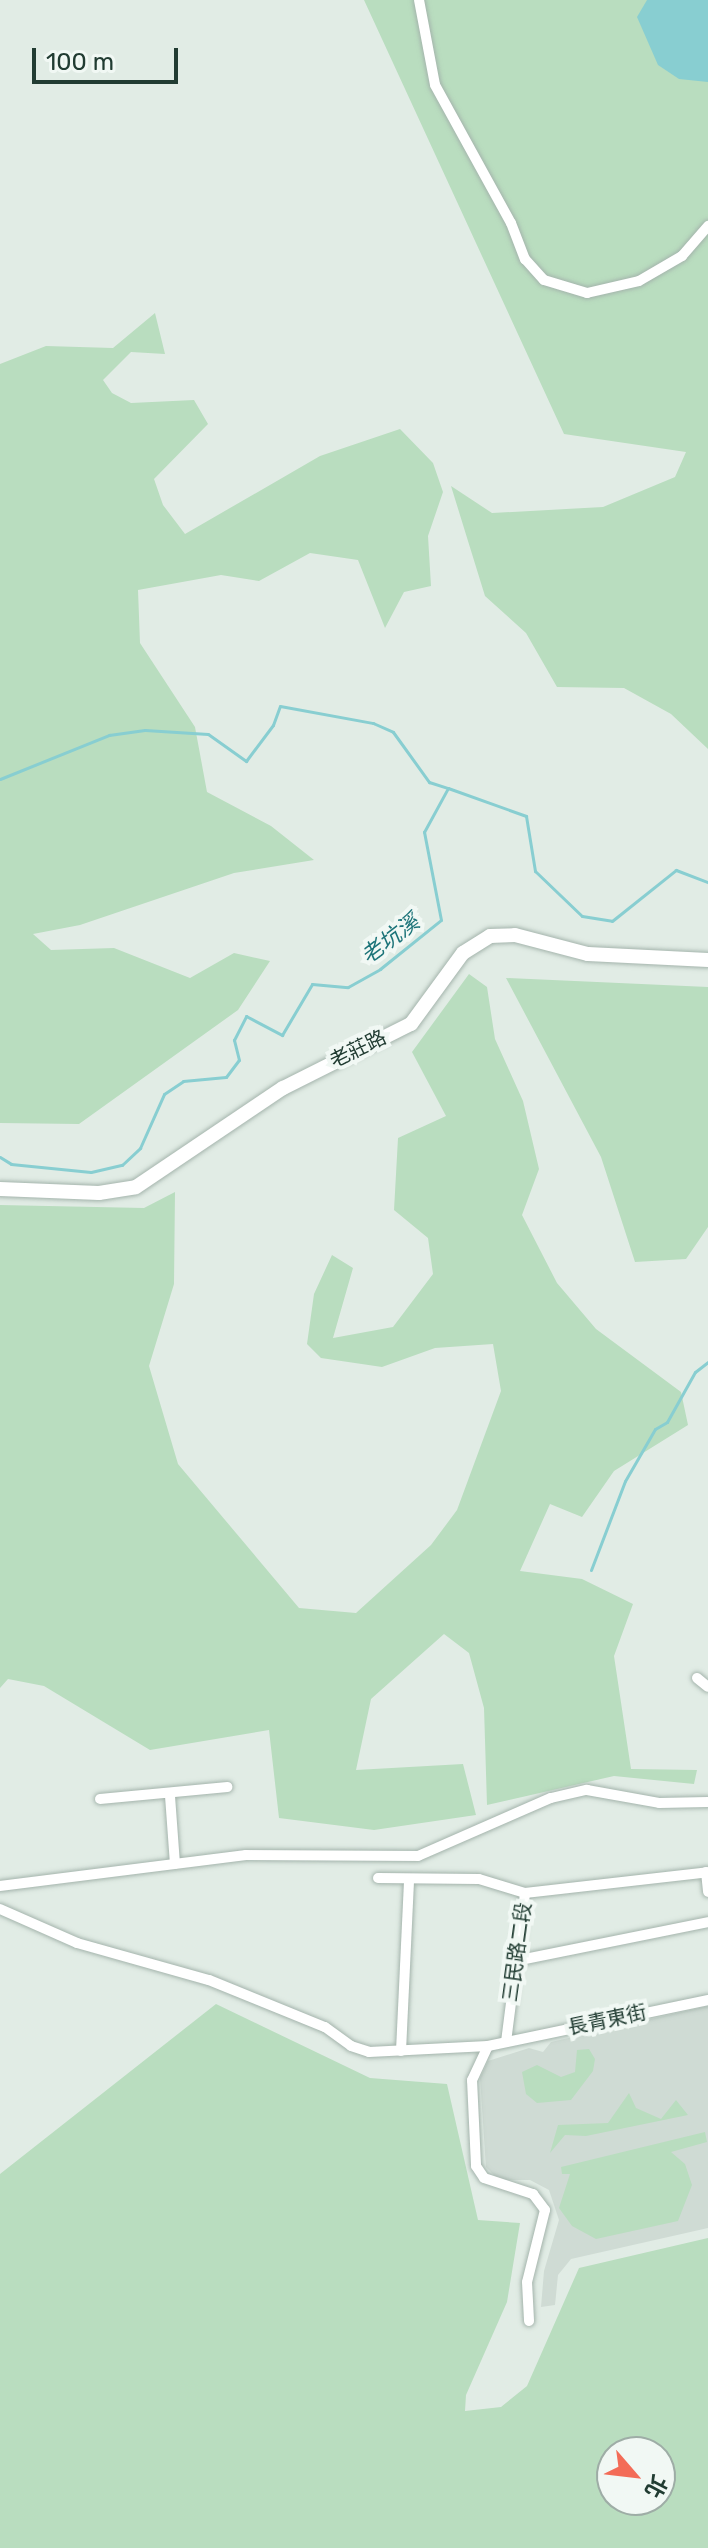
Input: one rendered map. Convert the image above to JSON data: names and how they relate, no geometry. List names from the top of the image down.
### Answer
{
  "streets": {
    "street": ["老莊路", "三民路二段", "長青東街"]
  },
  "crossings": [
    ["三民路二段", "長青東街"]
  ],
  "water": ["老坑溪"],
  "scale_bar": "100 m",
  "north": "bottom right"
}
